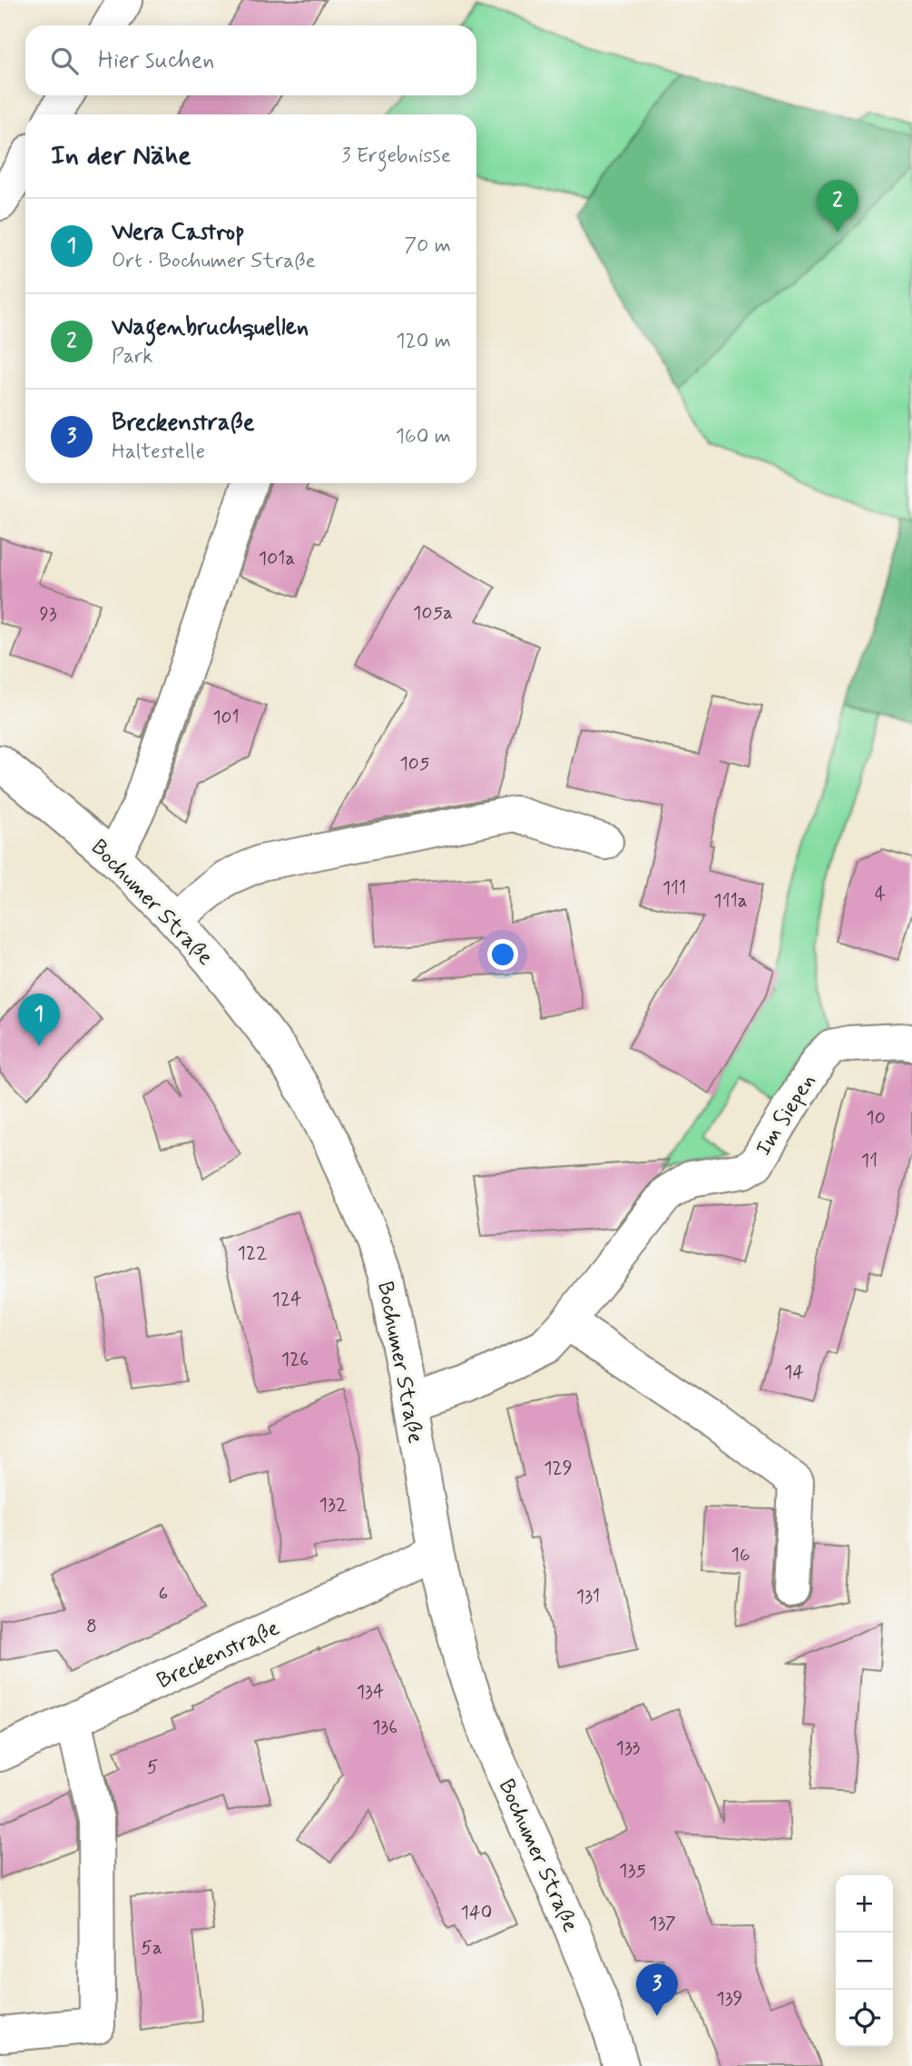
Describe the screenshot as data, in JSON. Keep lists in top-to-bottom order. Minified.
{"streets":{"street":["Bochumer Straße","Im Siepen","Breckenstraße"]},"crossings":[["Bochumer Straße","Im Siepen"],["Bochumer Straße","Breckenstraße"]],"house_numbers":["101a","105a","93","101","105","111","4","111a","10","11","122","124","126","14","129","132","16","6","131","8","134","136","133","5","135","140","137","5a","139"],"page":{"search":"Hier suchen","heading":["In der Nähe","3 Ergebnisse"],"pins":["2","1","3"],"list":[{"mark":"1","name":"Wera Castrop","note":"Ort · Bochumer Straße","value":"70 m"},{"mark":"2","name":"Wagenbruchquellen","note":"Park","value":"120 m"},{"mark":"3","name":"Breckenstraße","note":"Haltestelle","value":"160 m"}],"map_buttons":["+","−"]}}
